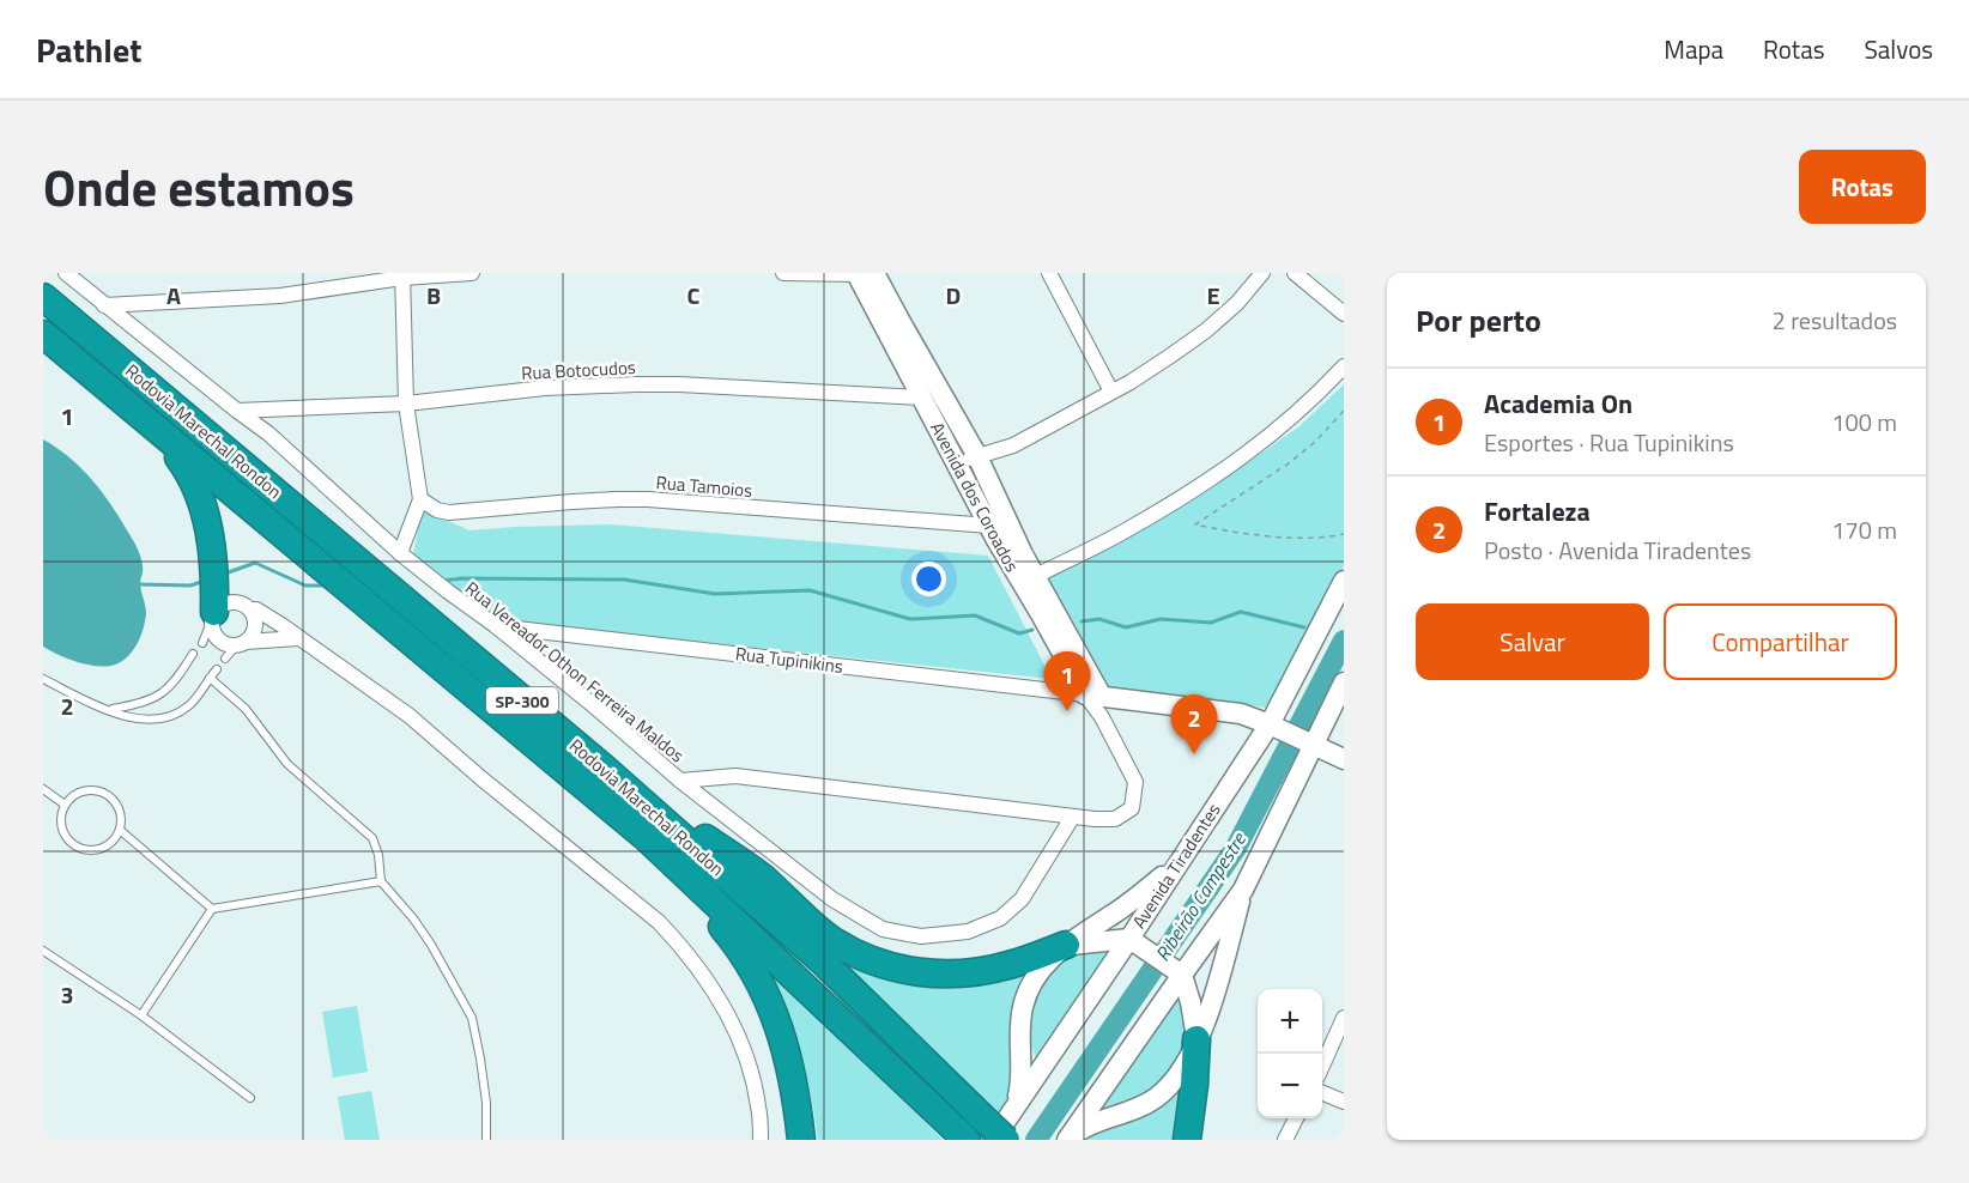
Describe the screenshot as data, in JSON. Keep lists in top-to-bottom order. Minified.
{"streets":{"highway":["Rodovia Marechal Rondon","SP-300"],"main road":["Avenida dos Coroados","Avenida Tiradentes"],"street":["Rua Botocudos","Rua Tamoios","Rua Tupinikins","Rua Vereador Othon Ferreira Maldos"]},"crossings":[["Rua Botocudos","Avenida dos Coroados"],["Rua Botocudos","Rua Vereador Othon Ferreira Maldos"],["Rodovia Marechal Rondon","Avenida Tiradentes"],["Rua Tamoios","Avenida dos Coroados"],["Avenida dos Coroados","Rua Tupinikins"],["Avenida dos Coroados","Rua Vereador Othon Ferreira Maldos"],["Rua Tupinikins","Rua Vereador Othon Ferreira Maldos"]],"water":["Ribeirão Campestre"],"page":{"header":"Pathlet","nav":["Mapa","Rotas","Salvos"],"title":"Onde estamos","buttons":["Rotas",["Salvar","Compartilhar"]],"heading":["Por perto","2 resultados"],"list":[{"mark":"1","name":"Academia On","note":"Esportes · Rua Tupinikins","value":"100 m"},{"mark":"2","name":"Fortaleza","note":"Posto · Avenida Tiradentes","value":"170 m"}],"pins":["1","2"],"map_buttons":["+","−"]},"grid":{"columns":["A","B","C","D","E"],"rows":["1","2","3"]}}
